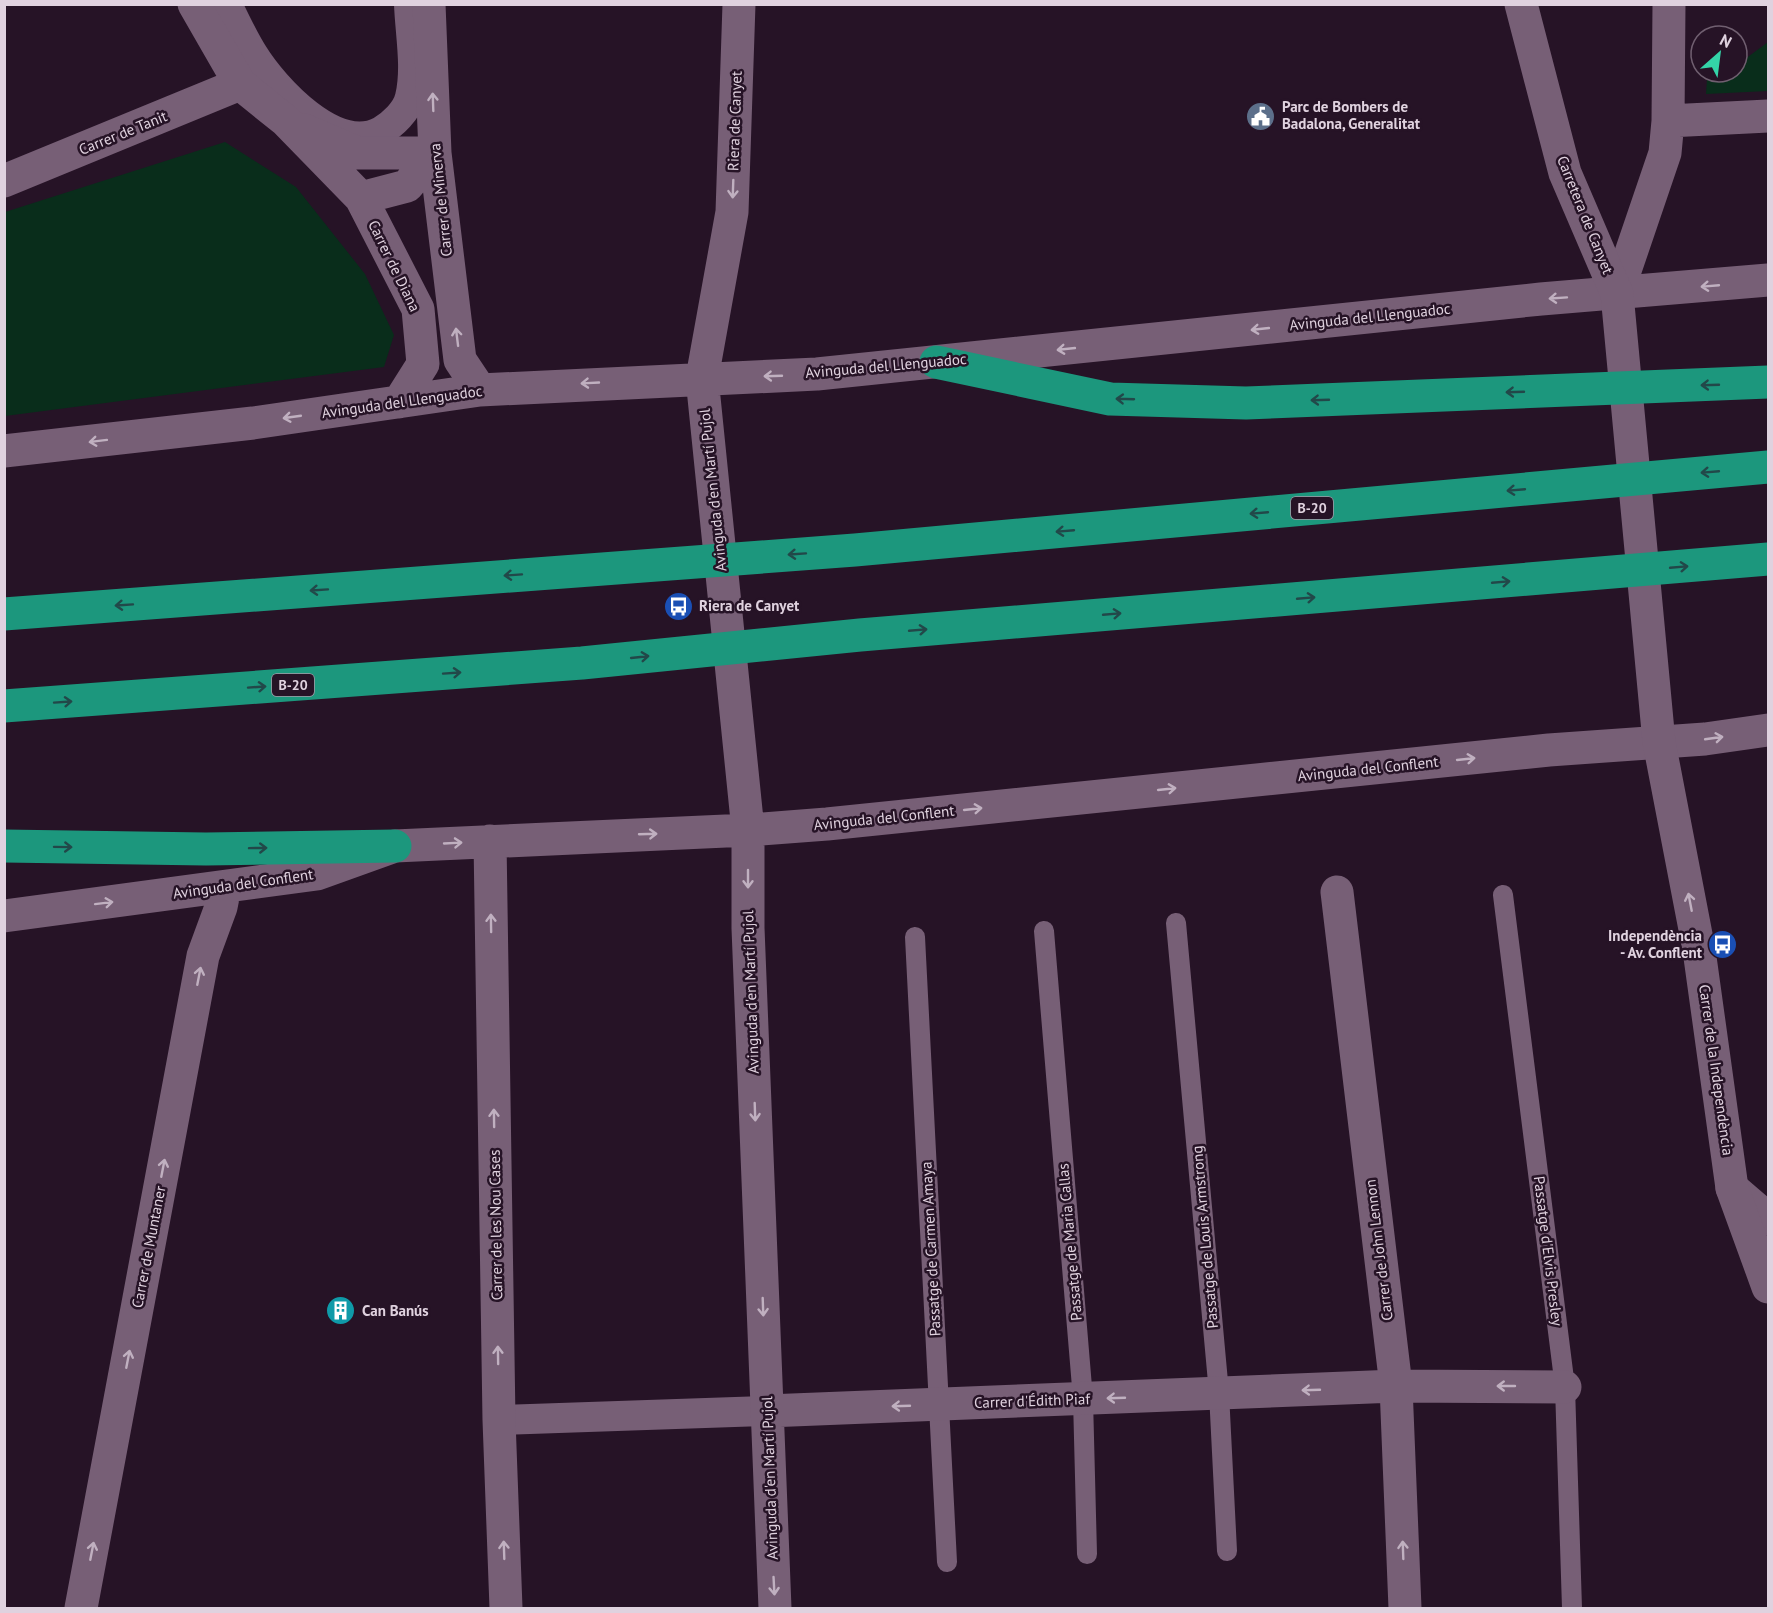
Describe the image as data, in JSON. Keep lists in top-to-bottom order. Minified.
{"streets":{"highway":["B-20"],"street":["Riera de Canyet","Carrer de Tanit","Carrer de Minerva","Carretera de Canyet","Carrer de Diana","Avinguda del Llenguadoc","Avinguda d'en Martí Pujol","Avinguda del Conflent","Carrer de la Independència","Carrer de les Nou Cases","Carrer de Muntaner","Carrer de John Lennon","Carrer d'Édith Piaf"],"lane":["Passatge de Louis Armstrong","Passatge de Maria Callas","Passatge de Carmen Amaya","Passatge d'Elvis Presley"]},"crossings":[["Riera de Canyet","Avinguda del Llenguadoc"],["Riera de Canyet","Avinguda d'en Martí Pujol"],["Carrer de Tanit","Carrer de Diana"],["Carrer de Minerva","Carrer de Diana"],["Carrer de Minerva","Avinguda del Llenguadoc"],["Carretera de Canyet","Avinguda del Llenguadoc"],["Carretera de Canyet","Carrer de la Independència"],["Carrer de Diana","Avinguda del Llenguadoc"],["Avinguda del Llenguadoc","Avinguda d'en Martí Pujol"],["Avinguda del Llenguadoc","Carrer de la Independència"],["Avinguda d'en Martí Pujol","Avinguda del Conflent"],["Avinguda d'en Martí Pujol","Carrer d'Édith Piaf"],["Avinguda del Conflent","Carrer de la Independència"],["Avinguda del Conflent","Carrer de les Nou Cases"],["Avinguda del Conflent","Carrer de Muntaner"],["Carrer de les Nou Cases","Carrer d'Édith Piaf"],["Passatge de Louis Armstrong","Carrer d'Édith Piaf"],["Passatge de Maria Callas","Carrer d'Édith Piaf"],["Passatge de Carmen Amaya","Carrer d'Édith Piaf"],["Carrer de John Lennon","Carrer d'Édith Piaf"],["Passatge d'Elvis Presley","Carrer d'Édith Piaf"]],"one_way":["Riera de Canyet","Carrer de Minerva","Avinguda del Llenguadoc","Avinguda d'en Martí Pujol","Avinguda del Conflent","Carrer de la Independència","Carrer de les Nou Cases","Carrer de Muntaner","Carrer d'Édith Piaf"],"places":{"public building":["Parc de Bombers de Badalona, Generalitat"],"bus stop":["Riera de Canyet","Independència - Av. Conflent"],"building":["Can Banús"]},"north":"top right"}
